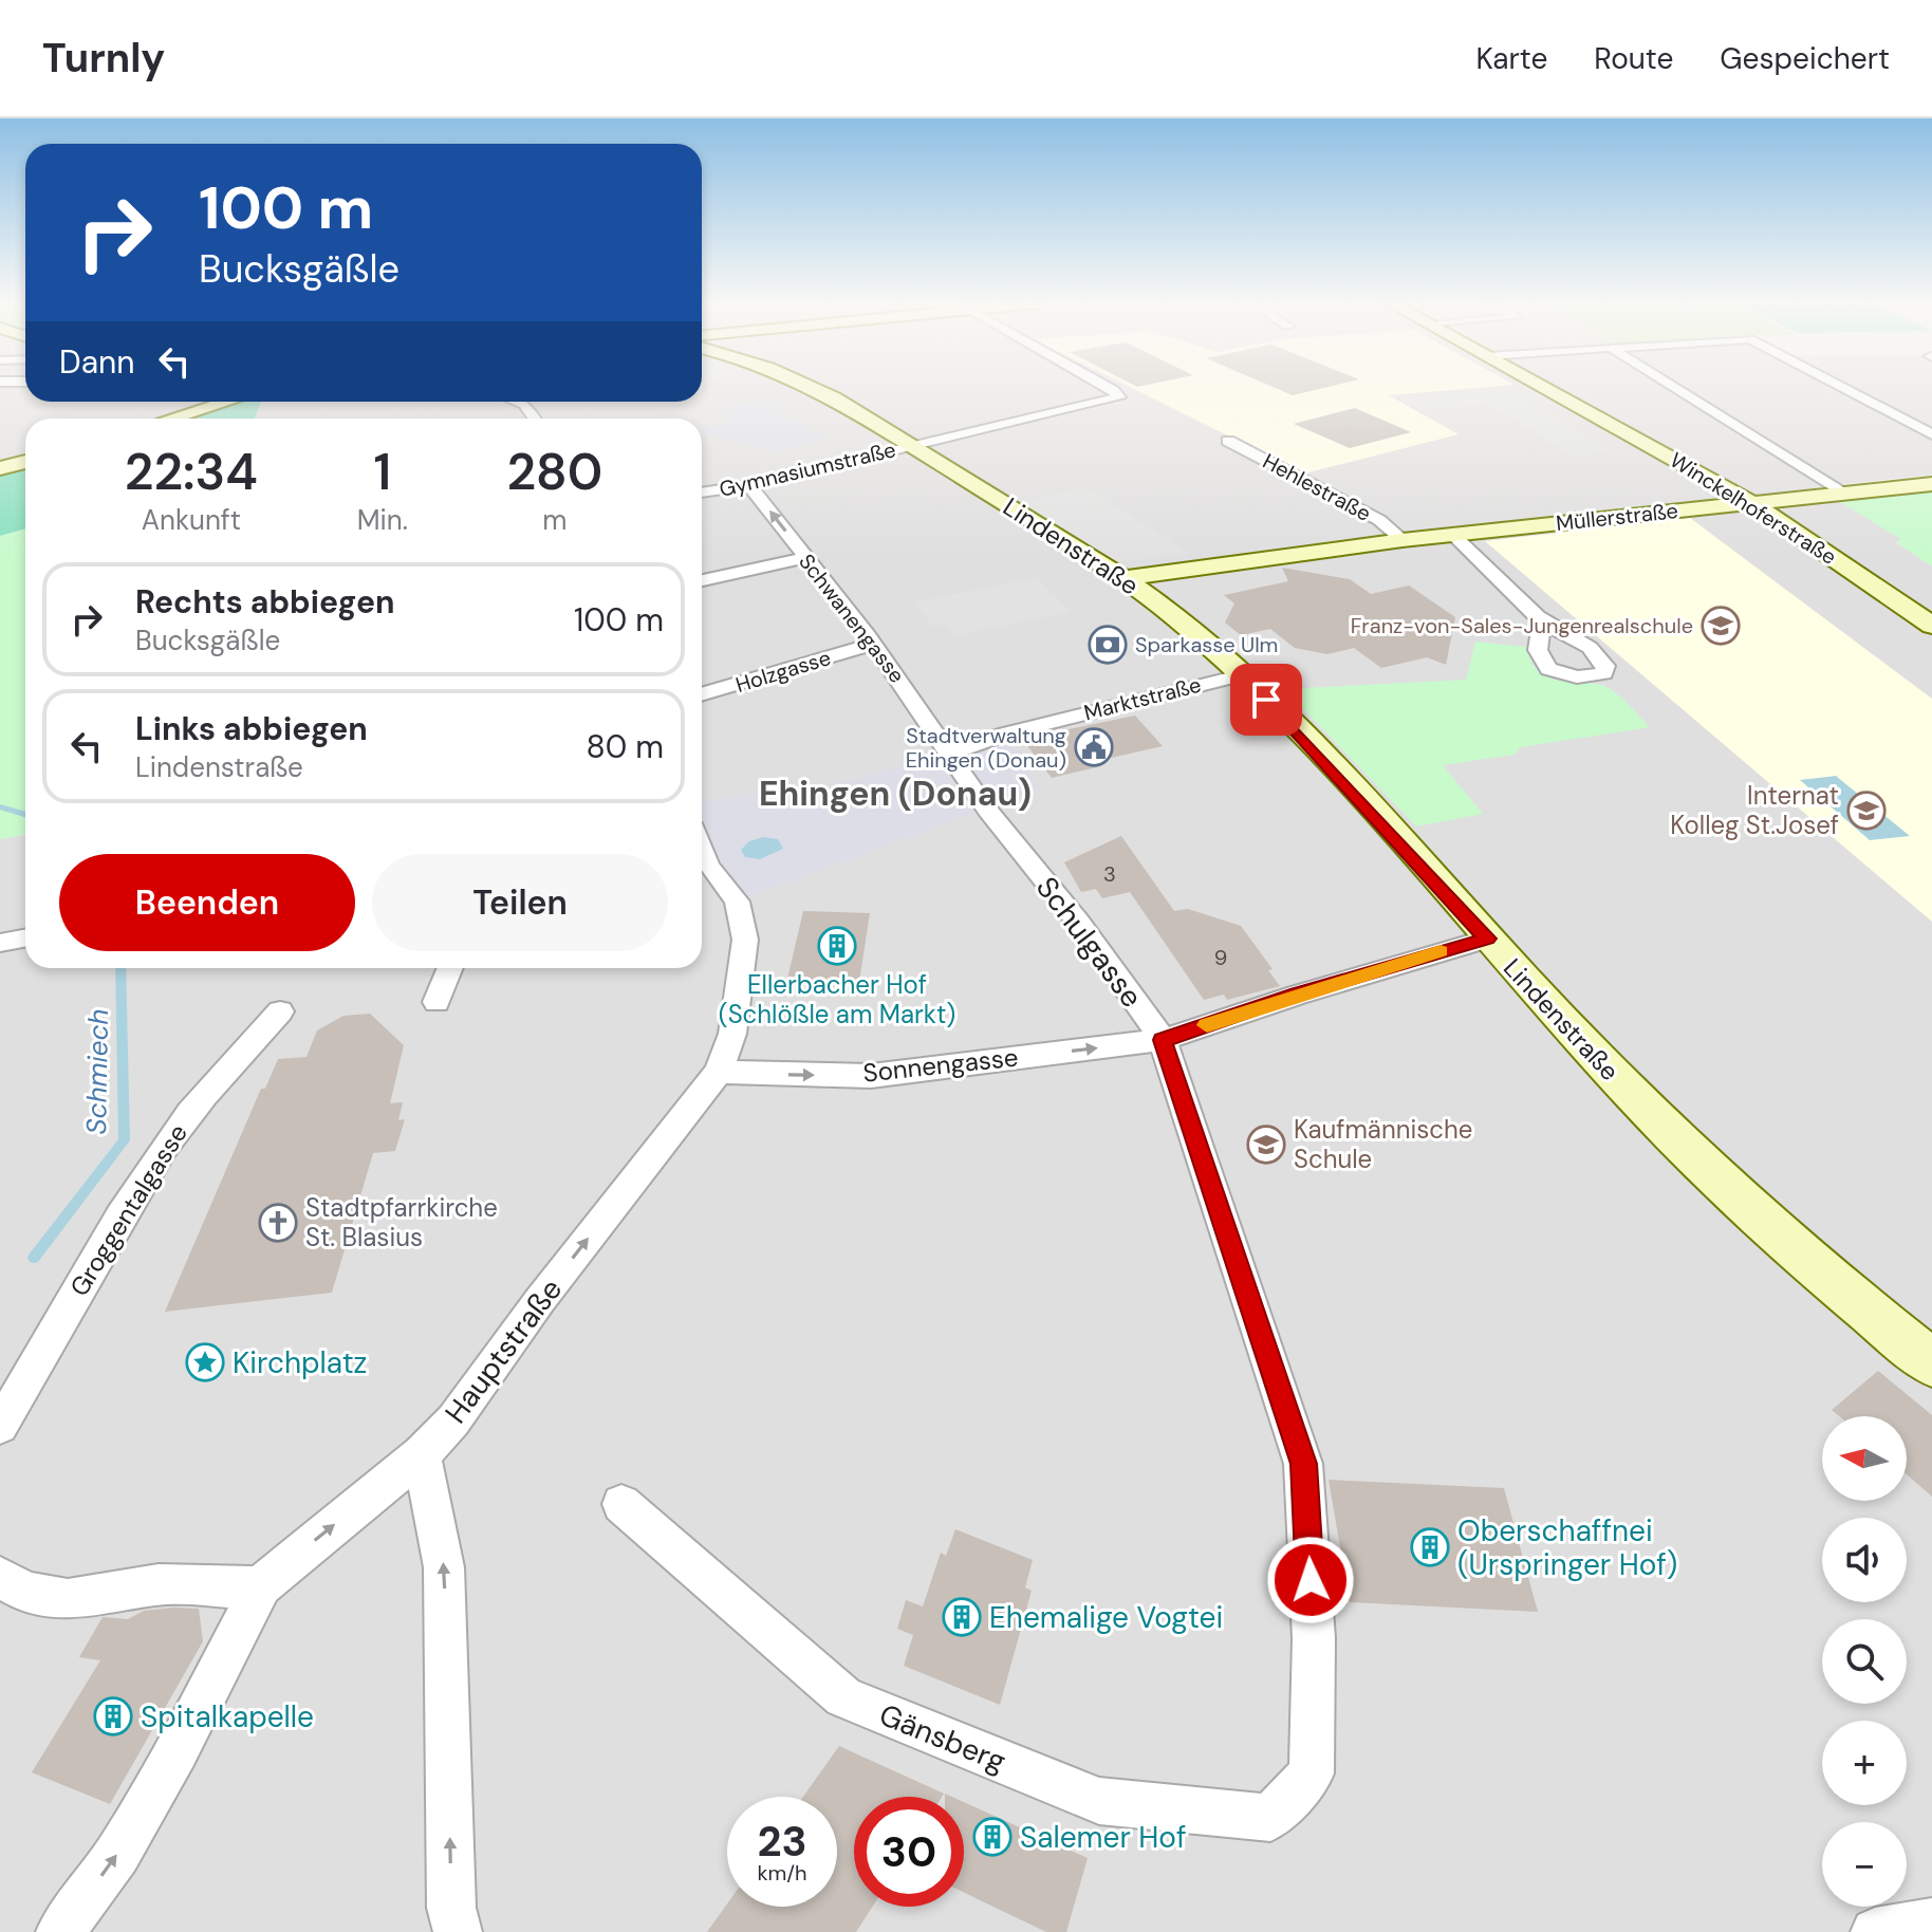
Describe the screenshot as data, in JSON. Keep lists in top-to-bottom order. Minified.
{"streets":{"street":["Gymnasiumstraße","Hehlestraße","Winckelhoferstraße","Müllerstraße","Lindenstraße","Schwanengasse","Holzgasse","Marktstraße","Schulgasse","Sonnengasse","Groggentalgasse","Hauptstraße","Gänsberg"]},"crossings":[["Gymnasiumstraße","Lindenstraße"],["Gymnasiumstraße","Schwanengasse"],["Hehlestraße","Müllerstraße"],["Winckelhoferstraße","Müllerstraße"],["Müllerstraße","Lindenstraße"],["Lindenstraße","Marktstraße"],["Lindenstraße","Sonnengasse"],["Schwanengasse","Holzgasse"],["Schwanengasse","Marktstraße"],["Schwanengasse","Schulgasse"],["Schulgasse","Sonnengasse"],["Schulgasse","Gänsberg"],["Sonnengasse","Hauptstraße"]],"one_way":["Sonnengasse","Hauptstraße"],"districts":["Ehingen (Donau)"],"water":["Schmiech"],"places":{"school or university":["Franz-von-Sales-Jungenrealschule","Internat Kolleg St.Josef","Kaufmännische Schule"],"bank":["Sparkasse Ulm"],"public building":["Stadtverwaltung Ehingen (Donau)"],"building":["Ellerbacher Hof (Schlößle am Markt)","Oberschaffnei (Urspringer Hof)","Ehemalige Vogtei","Spitalkapelle","Salemer Hof"],"church":["Stadtpfarrkirche St. Blasius"],"place":["Kirchplatz"]},"house_numbers":["3","9"],"north":"left","page":{"header":"Turnly","nav":["Karte","Route","Gespeichert"],"turn":["100 m","Bucksgäßle"],"then":"Dann","eta":["22:34","Ankunft","1","Min.","280","m"],"list":[{"name":"Rechts abbiegen","note":"Bucksgäßle","value":"100 m"},{"name":"Links abbiegen","note":"Lindenstraße","value":"80 m"}],"buttons":["Beenden","Teilen"],"map_buttons":["+","−"],"speed":"23 km/h","limit":"30"}}
